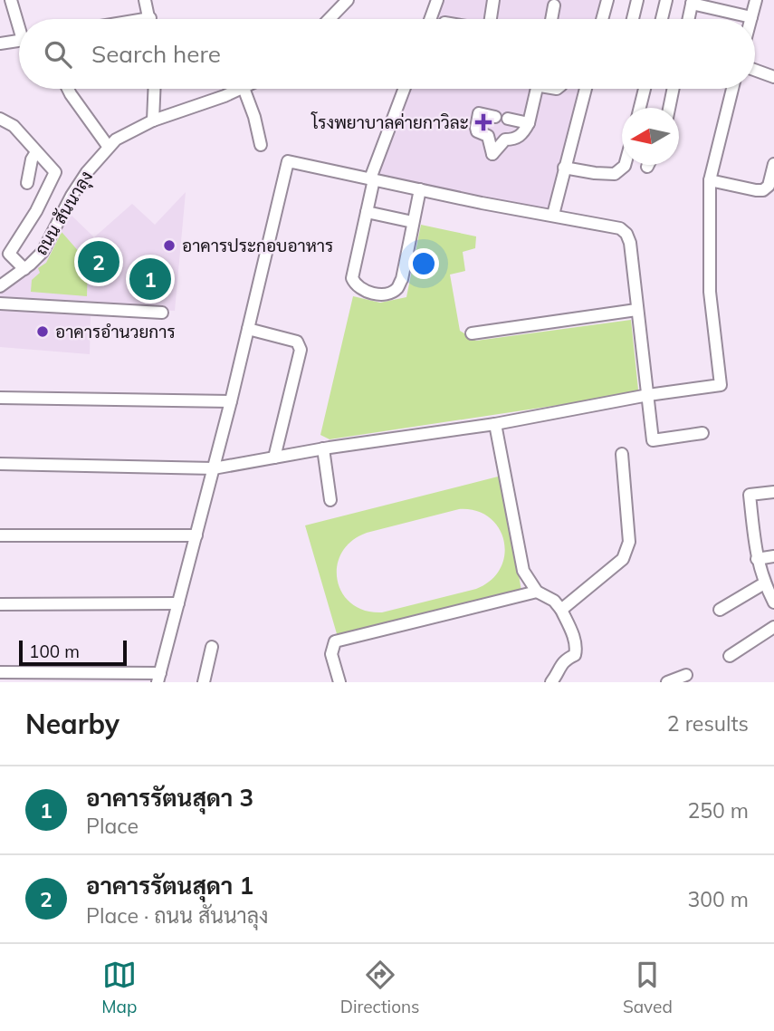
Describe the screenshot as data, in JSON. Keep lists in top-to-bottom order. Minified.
{"streets":{"street":["ถนน สันนาลุง"]},"places":{"health":["โรงพยาบาลค่ายกาวิละ"],"other":["อาคารประกอบอาหาร","อาคารอำนวยการ"]},"scale_bar":"100 m","north":"left","page":{"search":"Search here","pins":["2","1"],"scale":"100 m","heading":["Nearby","2 results"],"list":[{"mark":"1","name":"อาคารรัตนสุดา 3","note":"Place","value":"250 m"},{"mark":"2","name":"อาคารรัตนสุดา 1","note":"Place · ถนน สันนาลุง","value":"300 m"}],"nav":["Map","Directions","Saved"]}}
